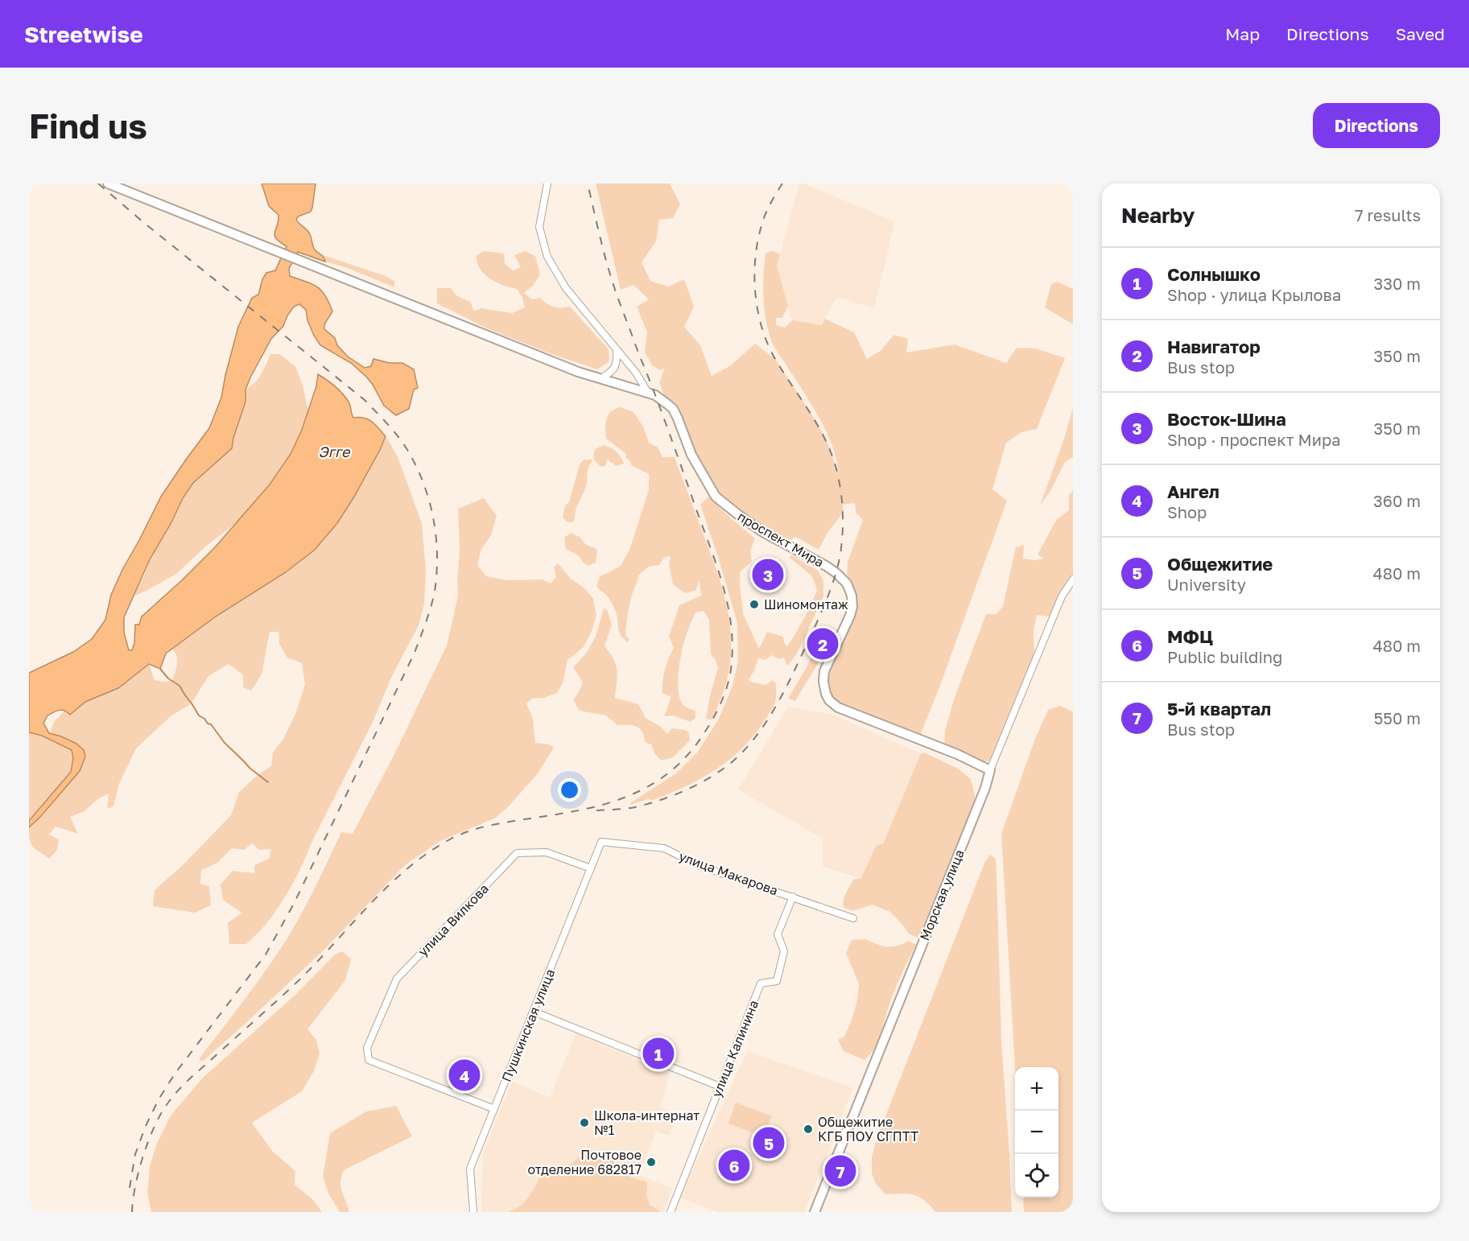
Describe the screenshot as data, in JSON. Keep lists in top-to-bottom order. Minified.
{"streets":{"main road":["проспект Мира","Морская улица"],"street":["улица Макарова","улица Вилкова","Пушкинская улица","улица Калинина"]},"crossings":[["проспект Мира","Морская улица"],["улица Макарова","Пушкинская улица"],["улица Макарова","улица Калинина"],["улица Вилкова","Пушкинская улица"]],"water":["Эгге"],"places":["Шиномонтаж","Школа-интернат №1","Общежитие КГБ ПОУ СГПТТ","Почтовое отделение 682817"],"page":{"header":"Streetwise","nav":["Map","Directions","Saved"],"buttons":"Directions","title":"Find us","heading":["Nearby","7 results"],"list":[{"mark":"1","name":"Солнышко","note":"Shop · улица Крылова","value":"330 m"},{"mark":"2","name":"Навигатор","note":"Bus stop","value":"350 m"},{"mark":"3","name":"Восток-Шина","note":"Shop · проспект Мира","value":"350 m"},{"mark":"4","name":"Ангел","note":"Shop","value":"360 m"},{"mark":"5","name":"Общежитие","note":"University","value":"480 m"},{"mark":"6","name":"МФЦ","note":"Public building","value":"480 m"},{"mark":"7","name":"5-й квартал","note":"Bus stop","value":"550 m"}],"pins":["3","2","1","4","5","6","7"],"map_buttons":["+","−"]}}
